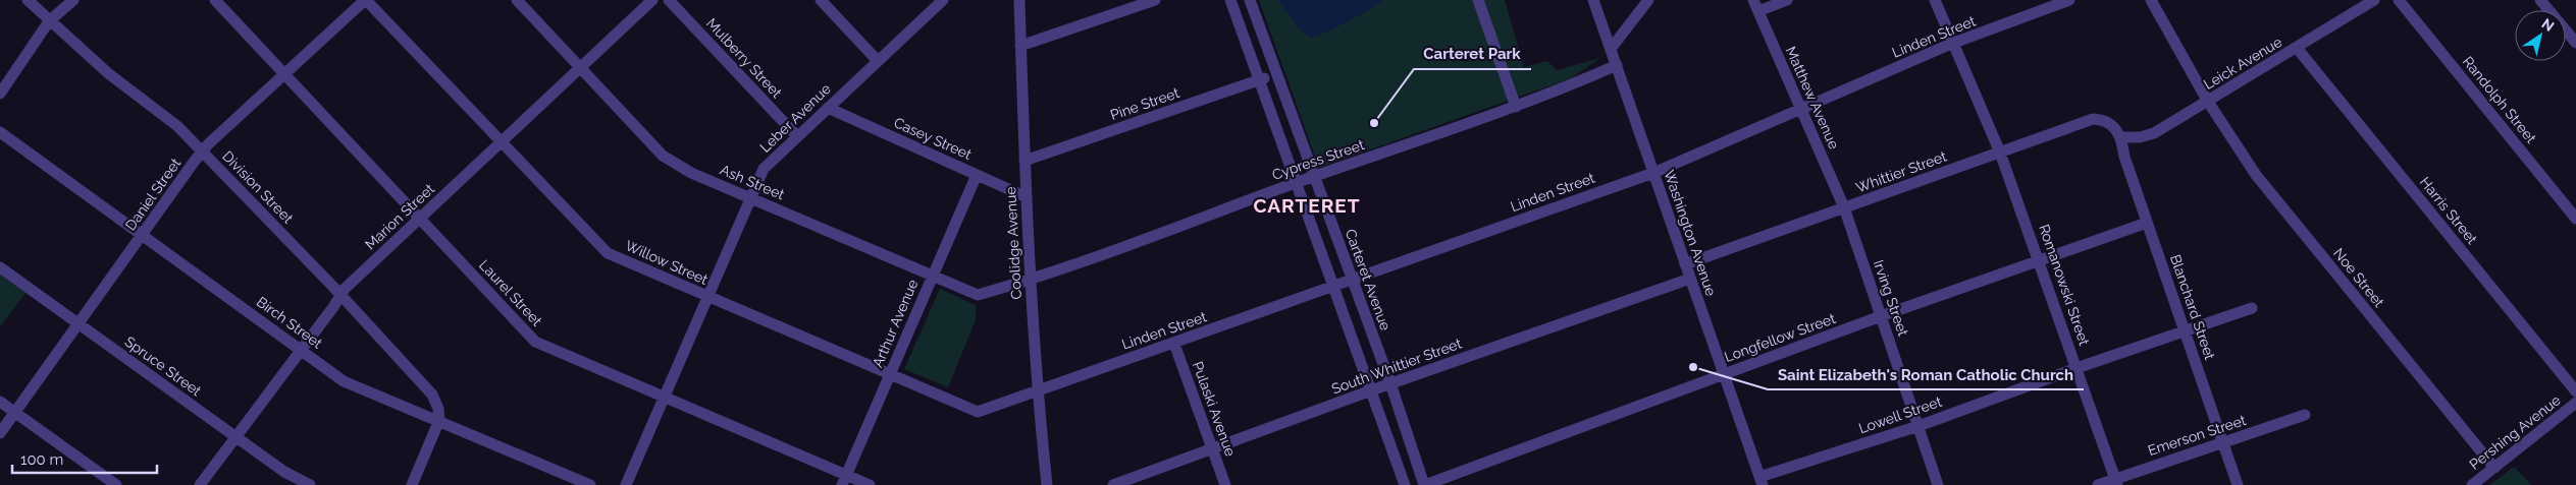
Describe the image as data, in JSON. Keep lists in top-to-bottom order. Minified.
{"streets":{"street":["Linden Street","Mulberry Street","Leick Avenue","Matthew Avenue","Randolph Street","Pine Street","Leber Avenue","Casey Street","Cypress Street","Whittier Street","Ash Street","Division Street","Daniel Street","Harris Street","Marion Street","Washington Avenue","Coolidge Avenue","Willow Street","Noe Street","Carteret Avenue","Romanowski Street","Laurel Street","Irving Street","Blanchard Street","Birch Street","Arthur Avenue","Longfellow Street","Spruce Street","South Whittier Street","Pulaski Avenue","Lowell Street","Pershing Avenue","Emerson Street"]},"crossings":[["Linden Street","Matthew Avenue"],["Linden Street","Washington Avenue"],["Linden Street","Coolidge Avenue"],["Linden Street","Willow Street"],["Linden Street","Carteret Avenue"],["Linden Street","Romanowski Street"],["Linden Street","Pulaski Avenue"],["Mulberry Street","Leber Avenue"],["Leick Avenue","Whittier Street"],["Leick Avenue","Harris Street"],["Leick Avenue","Noe Street"],["Leick Avenue","Blanchard Street"],["Matthew Avenue","Whittier Street"],["Matthew Avenue","Irving Street"],["Pine Street","Coolidge Avenue"],["Pine Street","Carteret Avenue"],["Leber Avenue","Casey Street"],["Leber Avenue","Ash Street"],["Leber Avenue","Willow Street"],["Leber Avenue","Laurel Street"],["Casey Street","Coolidge Avenue"],["Casey Street","Arthur Avenue"],["Cypress Street","Ash Street"],["Cypress Street","Washington Avenue"],["Cypress Street","Coolidge Avenue"],["Cypress Street","Carteret Avenue"],["Whittier Street","Washington Avenue"],["Whittier Street","Romanowski Street"],["Whittier Street","Irving Street"],["Whittier Street","Blanchard Street"],["Ash Street","Marion Street"],["Ash Street","Coolidge Avenue"],["Ash Street","Arthur Avenue"],["Division Street","Daniel Street"],["Division Street","Marion Street"],["Division Street","Birch Street"],["Daniel Street","Willow Street"],["Daniel Street","Laurel Street"],["Daniel Street","Birch Street"],["Daniel Street","Spruce Street"],["Marion Street","Willow Street"],["Marion Street","Laurel Street"],["Marion Street","Birch Street"],["Marion Street","Spruce Street"],["Washington Avenue","Longfellow Street"],["Washington Avenue","South Whittier Street"],["Washington Avenue","Lowell Street"],["Coolidge Avenue","Willow Street"],["Willow Street","Arthur Avenue"],["Noe Street","Pershing Avenue"],["Carteret Avenue","Longfellow Street"],["Carteret Avenue","South Whittier Street"],["Romanowski Street","Longfellow Street"],["Romanowski Street","Lowell Street"],["Romanowski Street","Emerson Street"],["Laurel Street","Arthur Avenue"],["Irving Street","Longfellow Street"],["Irving Street","Lowell Street"],["Blanchard Street","Longfellow Street"],["Blanchard Street","Lowell Street"],["Blanchard Street","Emerson Street"],["South Whittier Street","Pulaski Avenue"]],"districts":["CARTERET"],"places":["Carteret Park","Saint Elizabeth's Roman Catholic Church"],"scale_bar":"100 m","north":"top right"}
